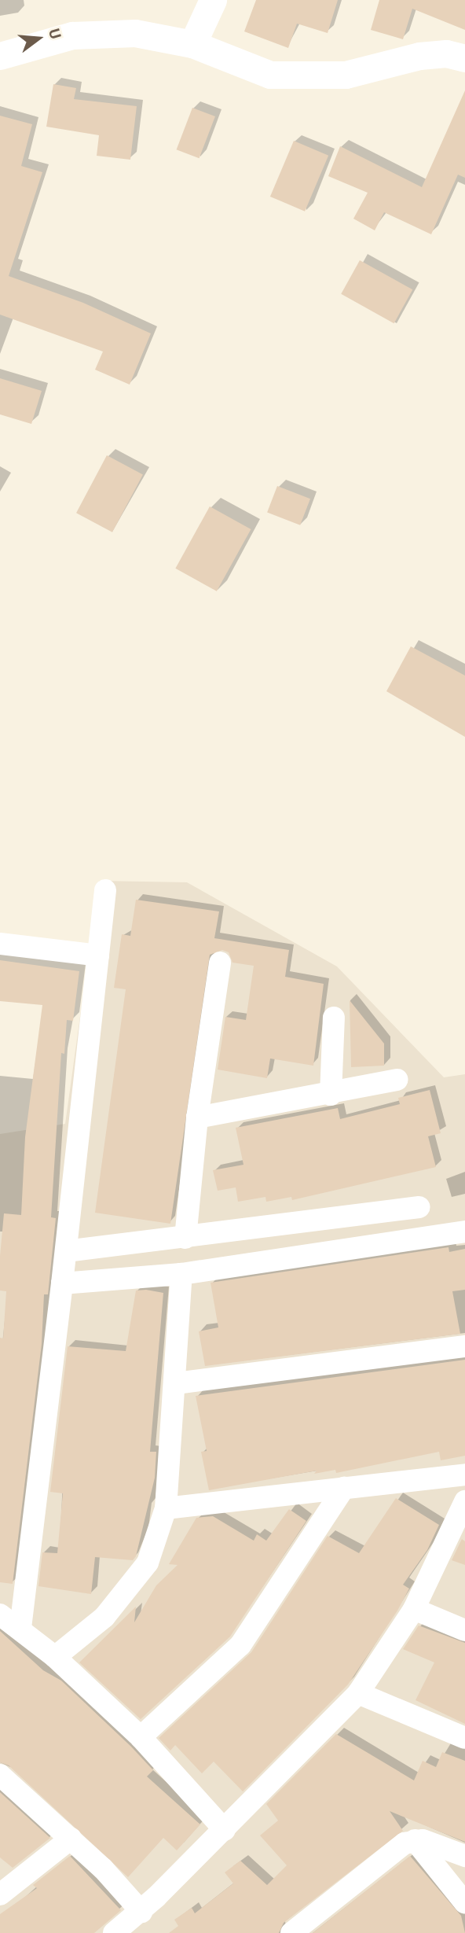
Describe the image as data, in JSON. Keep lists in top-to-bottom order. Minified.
{"north":"right"}
